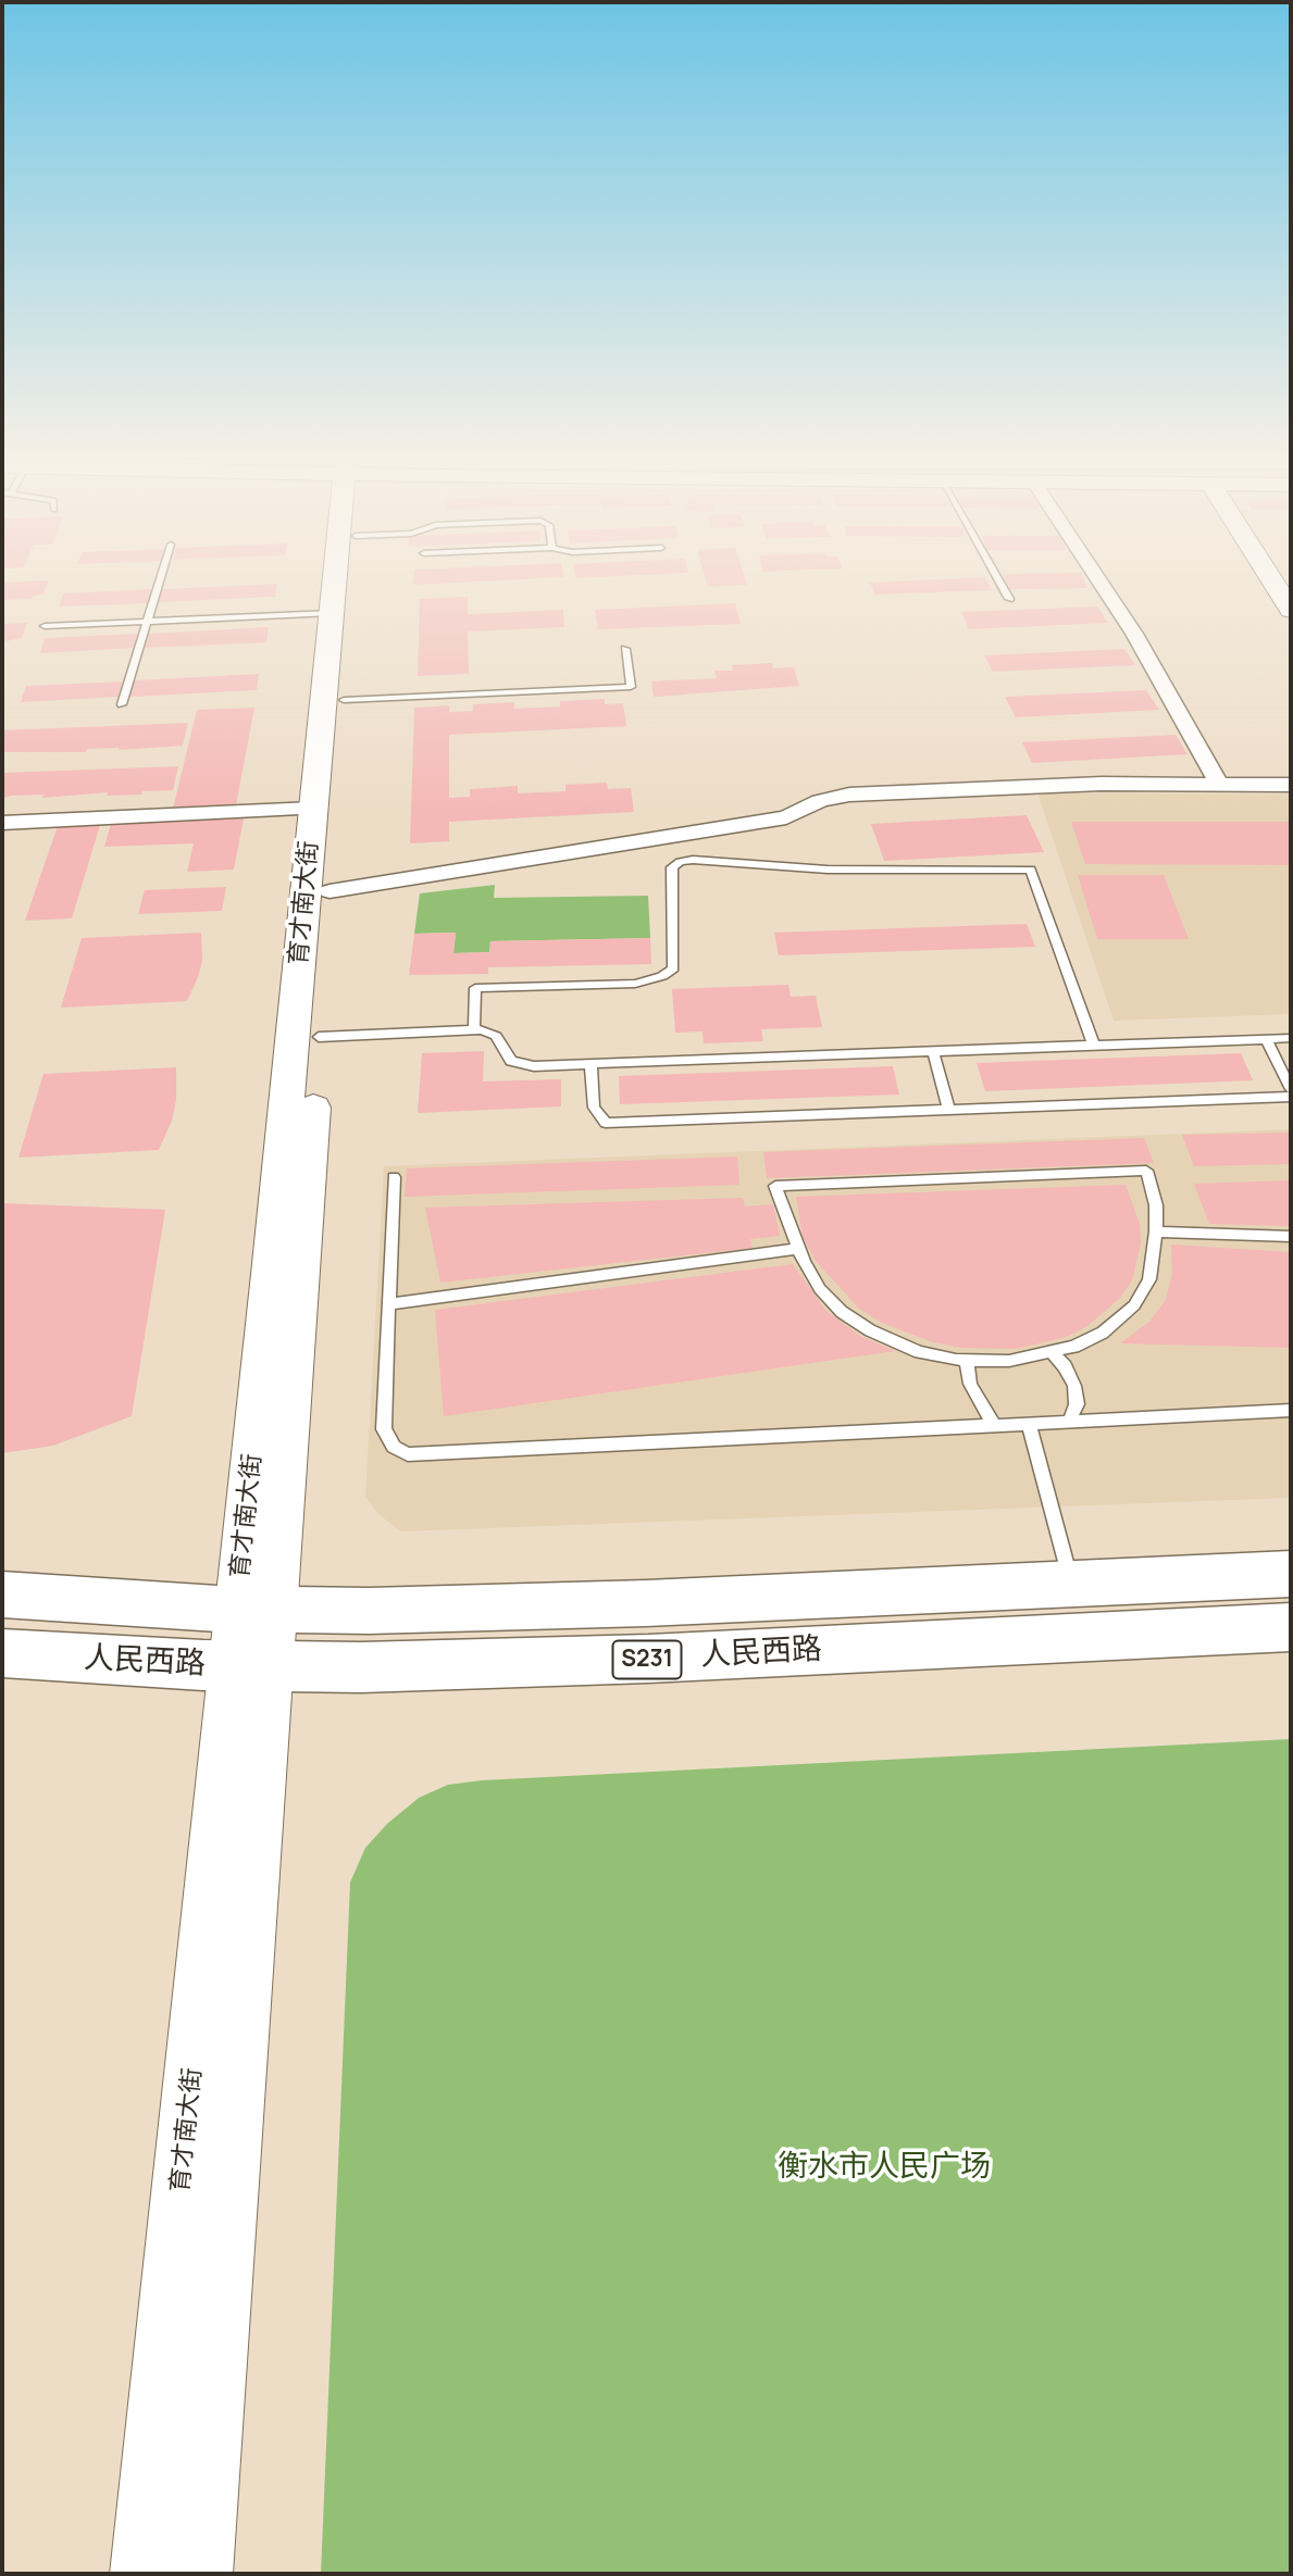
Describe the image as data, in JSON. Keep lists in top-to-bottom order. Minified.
{"streets":{"main road":["育才南大街","人民西路","S231"]},"crossings":[["育才南大街","人民西路"]],"parks":["衡水市人民广场"]}
